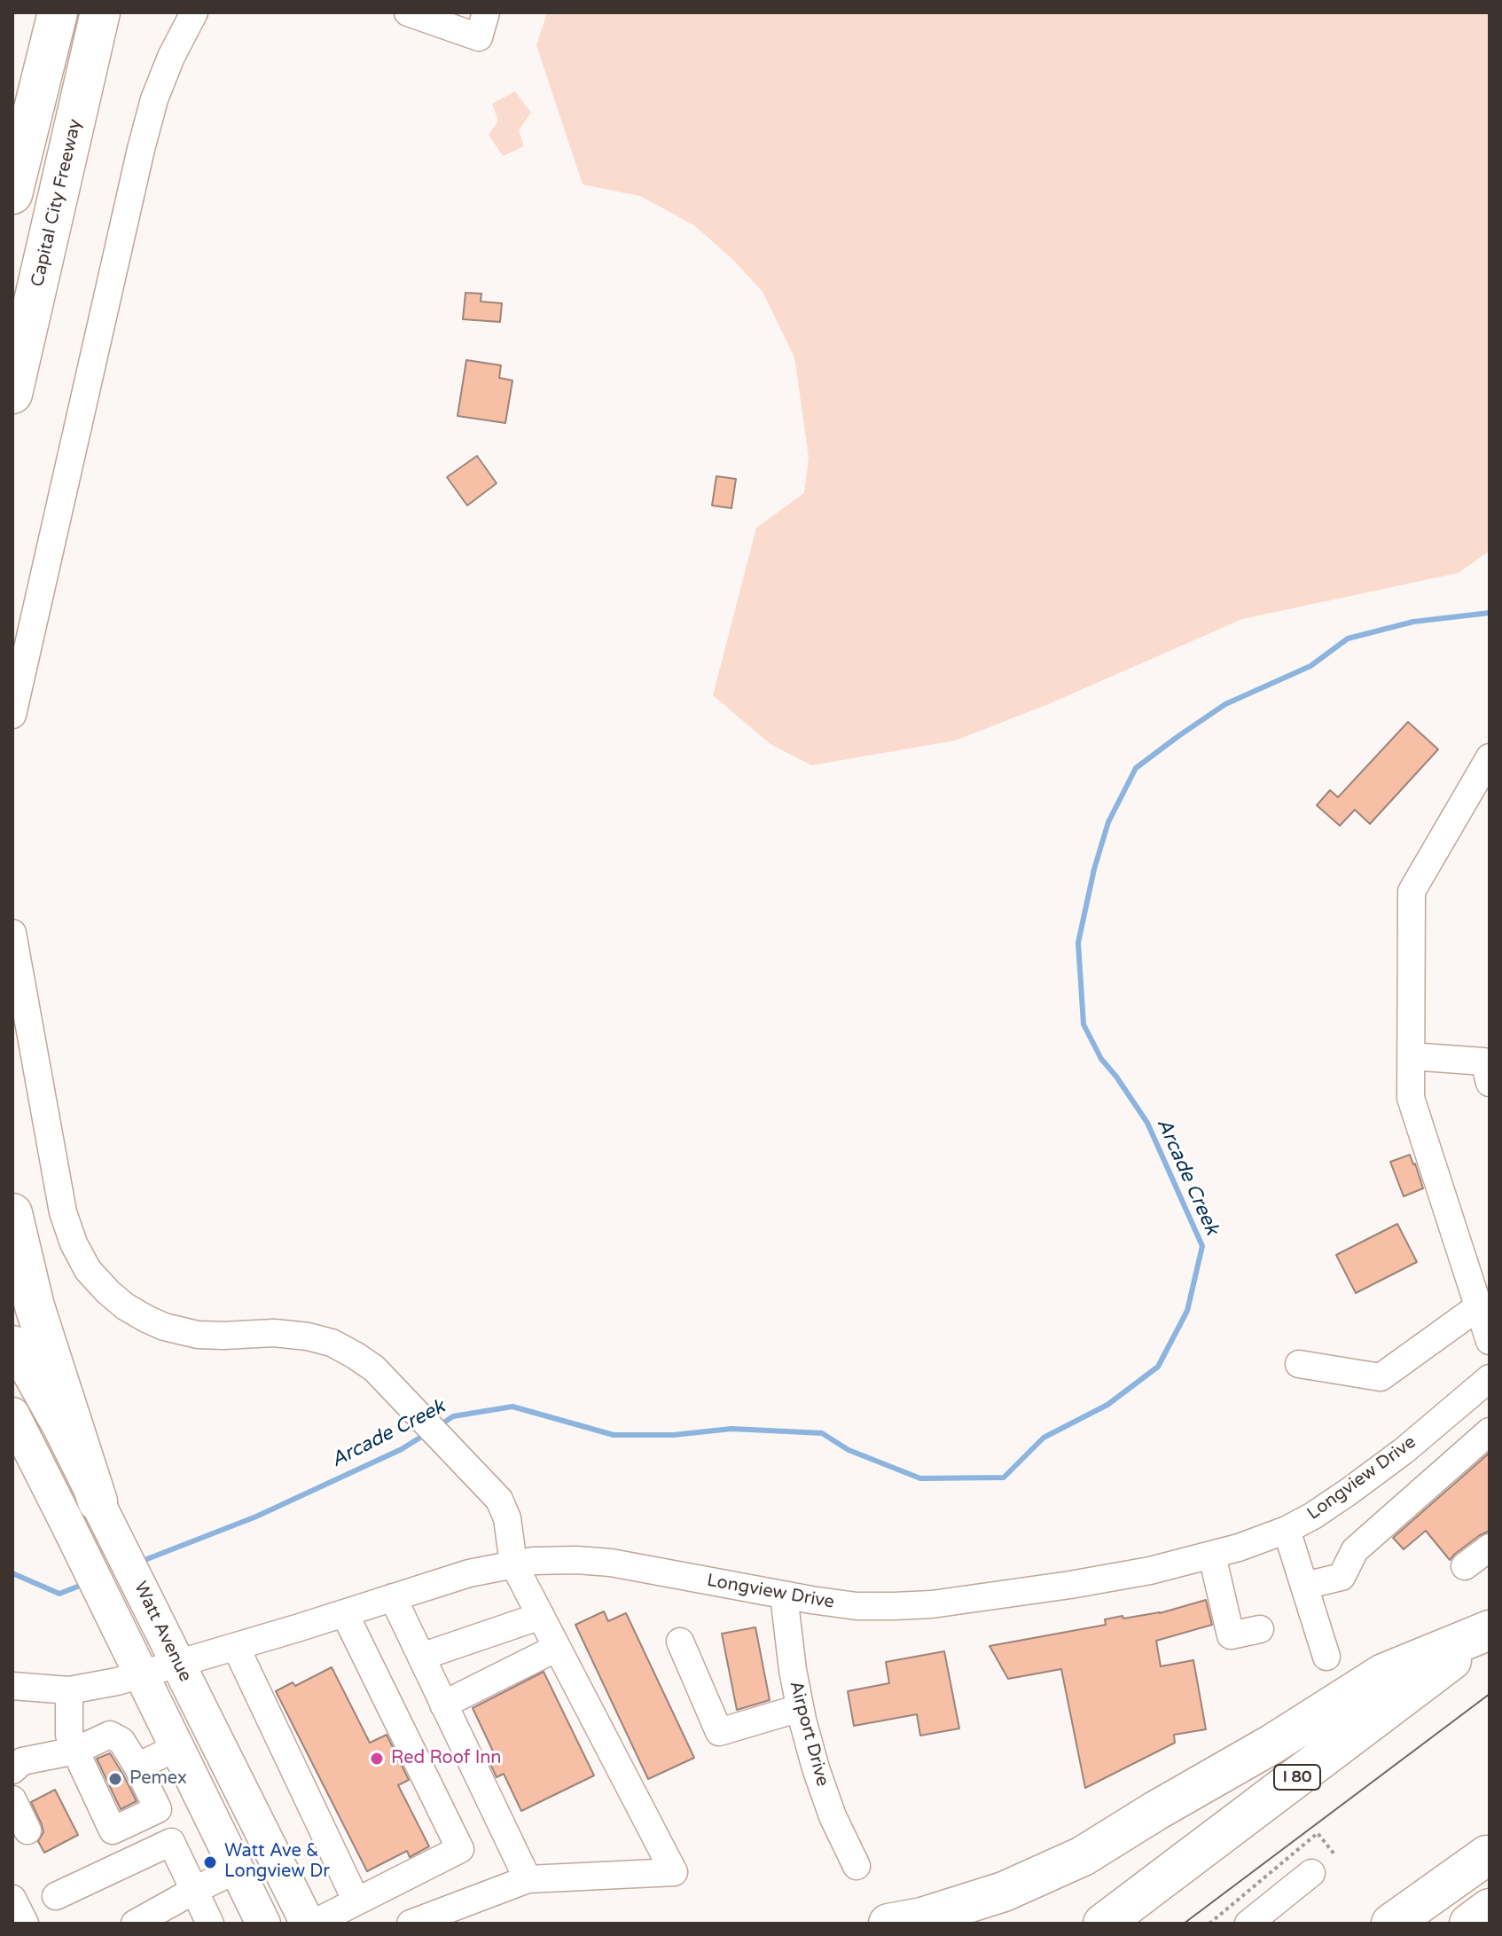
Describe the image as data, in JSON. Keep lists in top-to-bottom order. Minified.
{"streets":{"highway":["Capital City Freeway","I 80"],"main road":["Watt Avenue"],"street":["Longview Drive","Airport Drive"]},"crossings":[["Longview Drive","Watt Avenue"],["Longview Drive","Airport Drive"]],"water":["Arcade Creek"],"places":["Red Roof Inn","Pemex","Watt Ave & Longview Dr"]}
